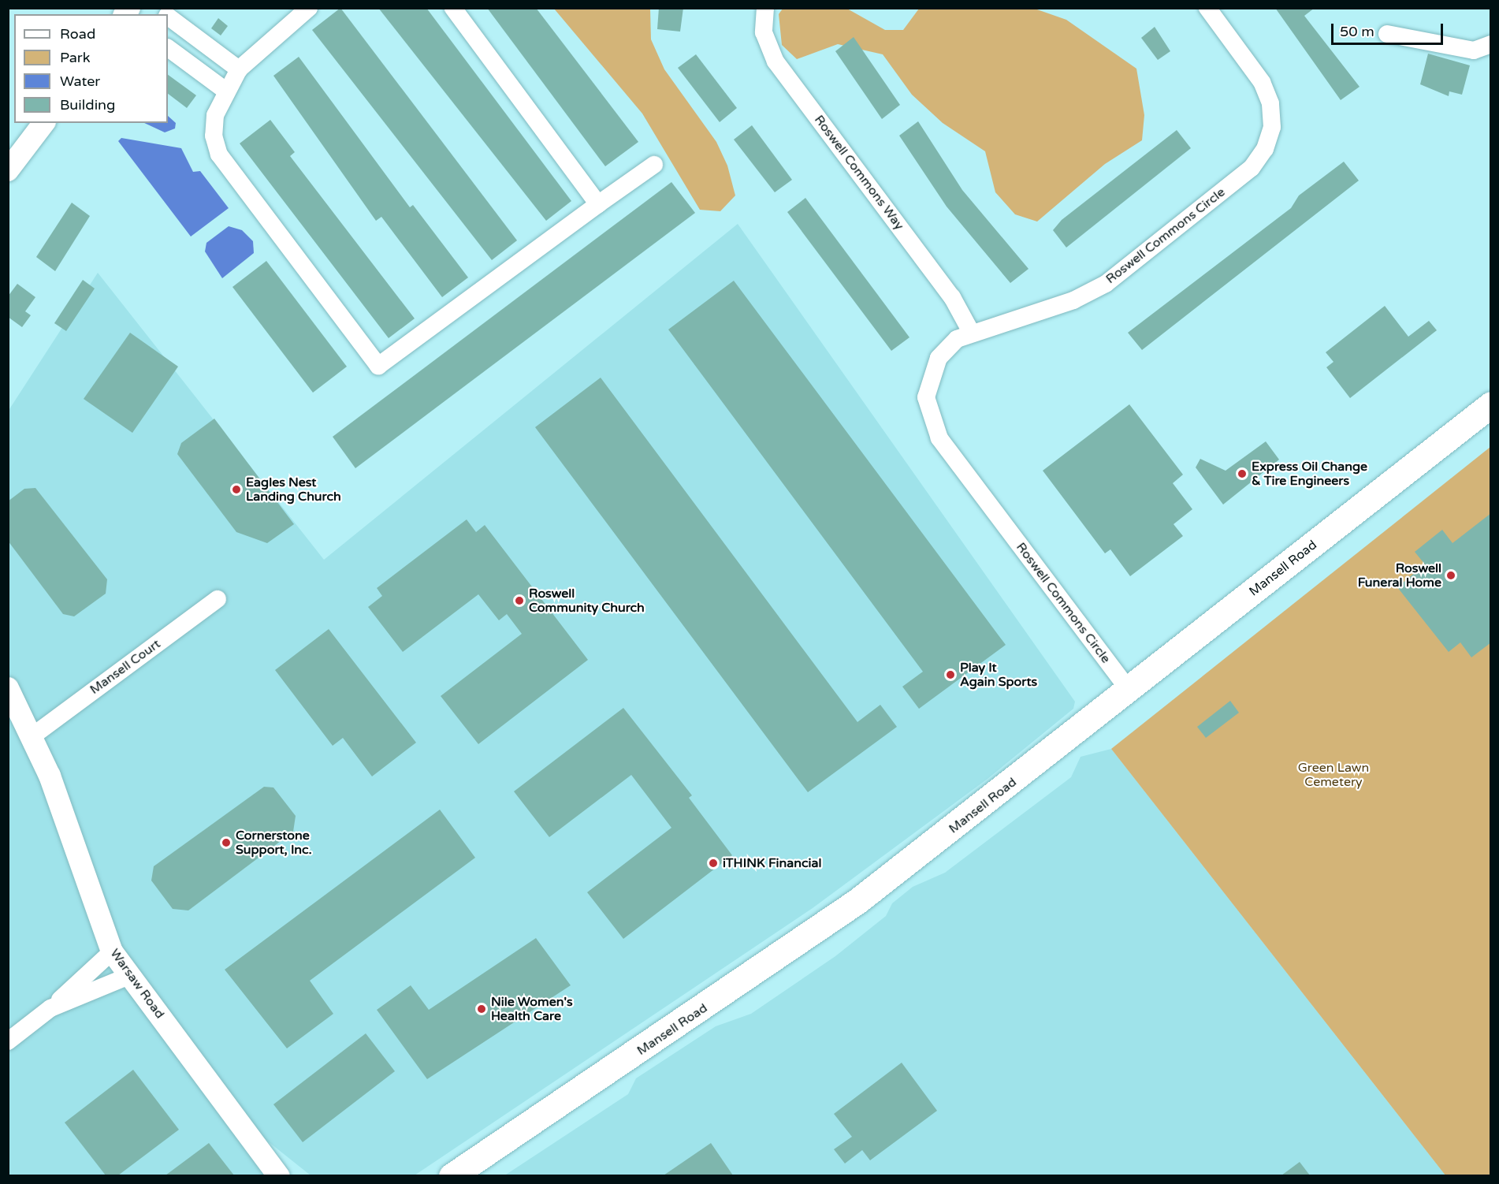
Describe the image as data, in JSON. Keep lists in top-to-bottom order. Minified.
{"streets":{"main road":["Mansell Road"],"street":["Roswell Commons Way","Roswell Commons Circle","Mansell Court","Warsaw Road"]},"crossings":[["Roswell Commons Way","Roswell Commons Circle"],["Roswell Commons Circle","Mansell Road"],["Mansell Court","Warsaw Road"]],"parks":["Green Lawn Cemetery"],"places":["Express Oil Change & Tire Engineers","Eagles Nest Landing Church","Roswell Funeral Home","Roswell Community Church","Play It Again Sports","Cornerstone Support, Inc.","iTHINK Financial","Nile Women's Health Care"],"legend":["Road","Park","Water","Building"],"scale_bar":"50 m"}
